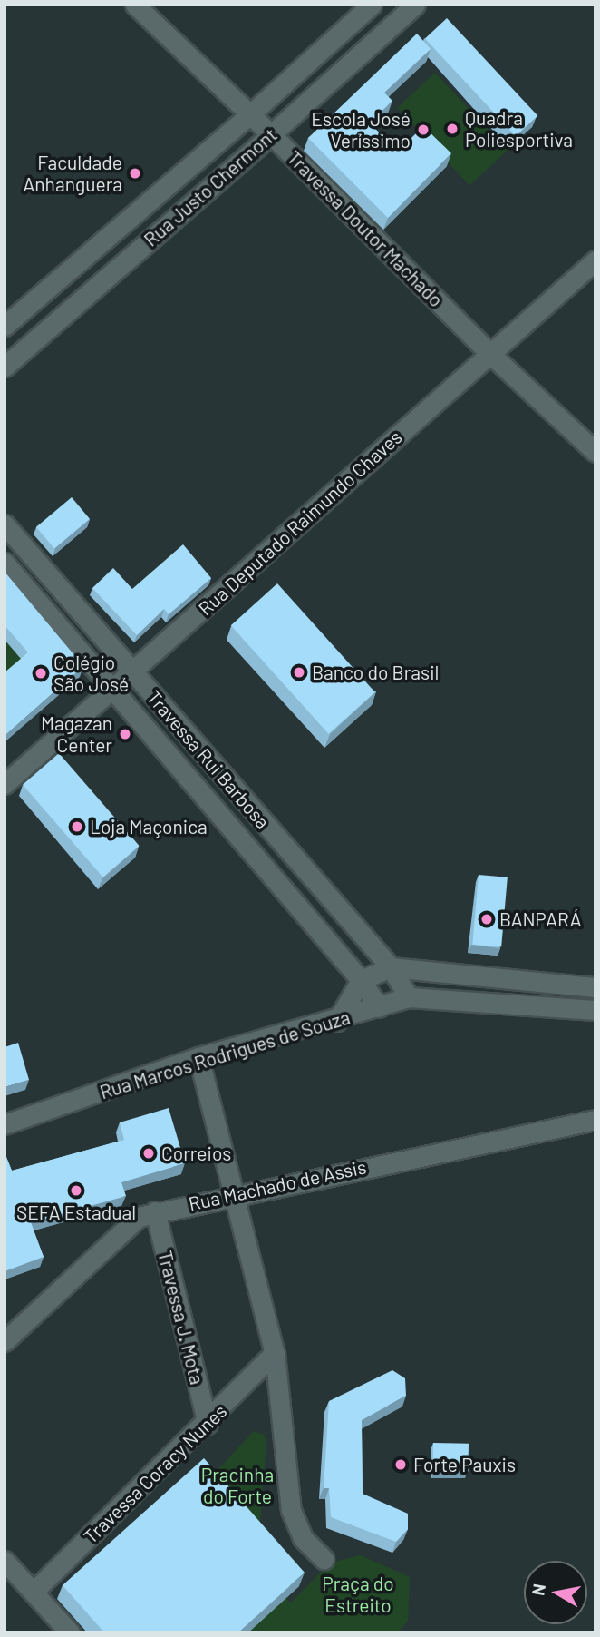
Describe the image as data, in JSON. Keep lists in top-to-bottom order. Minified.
{"streets":{"street":["Rua Justo Chermont","Travessa Doutor Machado","Rua Deputado Raimundo Chaves","Travessa Rui Barbosa","Rua Marcos Rodrigues de Souza","Rua Machado de Assis","Travessa J. Mota","Travessa Coracy Nunes"]},"crossings":[["Rua Justo Chermont","Travessa Doutor Machado"],["Travessa Doutor Machado","Rua Deputado Raimundo Chaves"],["Rua Deputado Raimundo Chaves","Travessa Rui Barbosa"],["Travessa Rui Barbosa","Rua Marcos Rodrigues de Souza"],["Rua Machado de Assis","Travessa J. Mota"],["Travessa J. Mota","Travessa Coracy Nunes"]],"parks":["Pracinha do Forte","Praça do Estreito"],"places":["Quadra Poliesportiva","Escola José Veríssimo","Faculdade Anhanguera","Banco do Brasil","Colégio São José","Magazan Center","Loja Maçonica","BANPARÁ","Correios","SEFA Estadual","Forte Pauxis"],"north":"left"}
